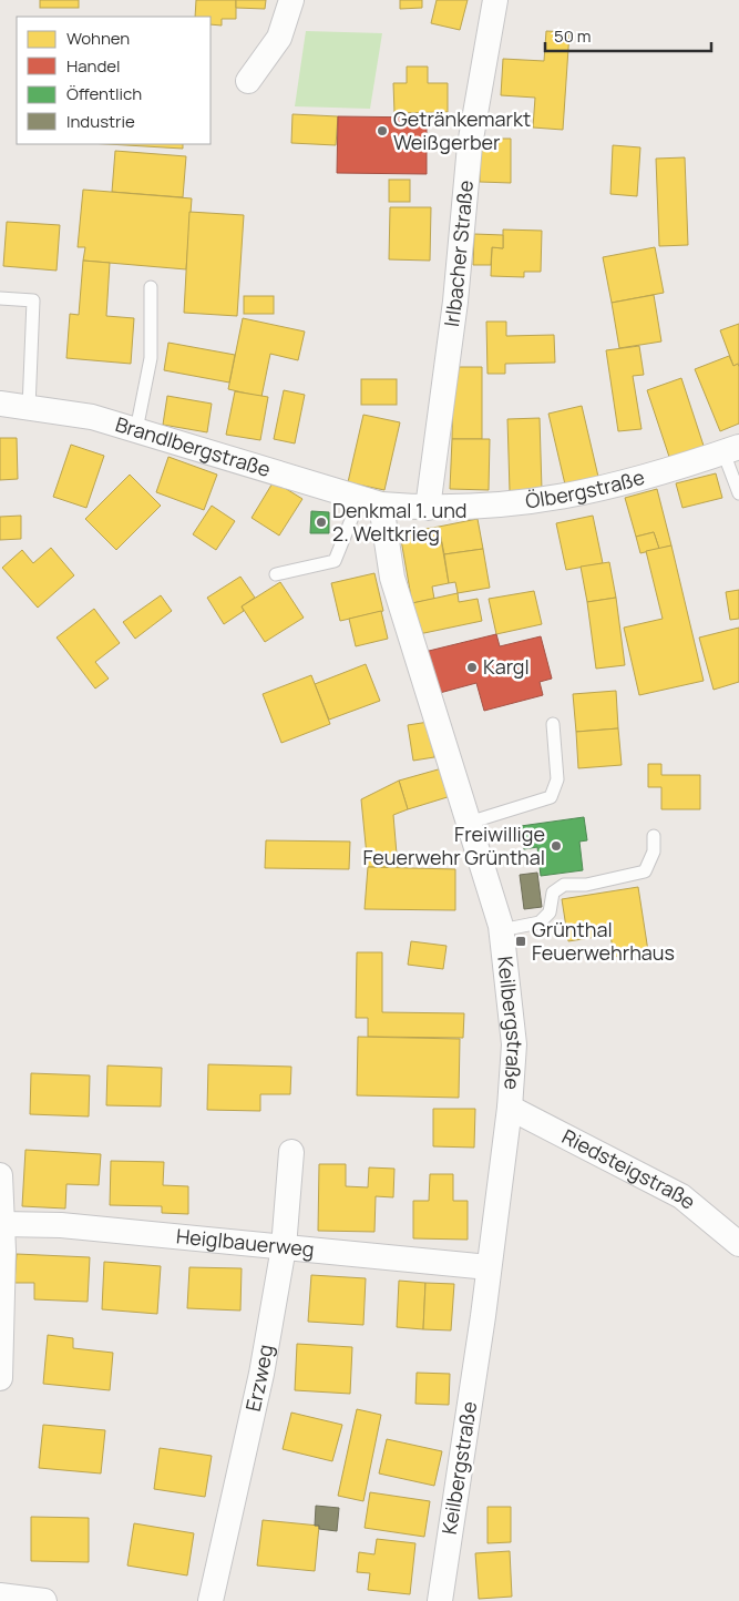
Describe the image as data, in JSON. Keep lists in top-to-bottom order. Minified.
{"streets":{"street":["Irlbacher Straße","Brandlbergstraße","Ölbergstraße","Keilbergstraße","Riedsteigstraße","Heiglbauerweg","Erzweg"]},"crossings":[["Irlbacher Straße","Ölbergstraße"],["Brandlbergstraße","Keilbergstraße"],["Keilbergstraße","Riedsteigstraße"],["Keilbergstraße","Heiglbauerweg"],["Heiglbauerweg","Erzweg"]],"places":{"other":["Getränkemarkt Weißgerber","Denkmal 1. und 2. Weltkrieg","Kargl","Freiwillige Feuerwehr Grünthal"],"transit":["Grünthal Feuerwehrhaus"]},"legend":["Wohnen","Handel","Öffentlich","Industrie"],"scale_bar":"50 m"}
